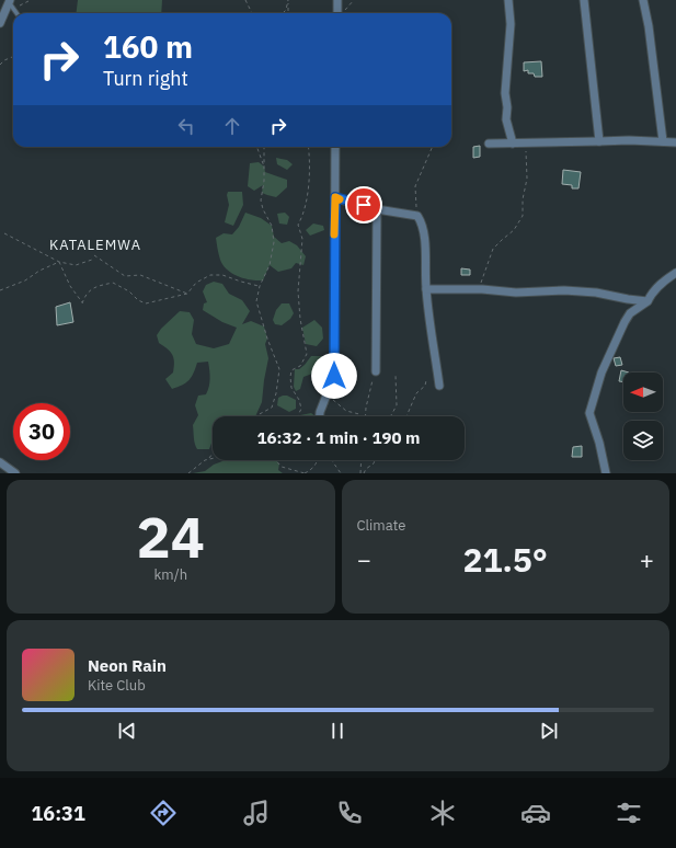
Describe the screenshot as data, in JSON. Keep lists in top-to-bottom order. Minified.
{"districts":["KATALEMWA"],"north":"left","page":{"turn":["160 m","Turn right"],"limit":"30","trip":"16:32 · 1 min · 190 m","tile":[["24","km/h"],"Climate"],"heat":["−","21.5°","+"],"song":["Neon Rain","Kite Club"],"tabs":"16:31"}}
